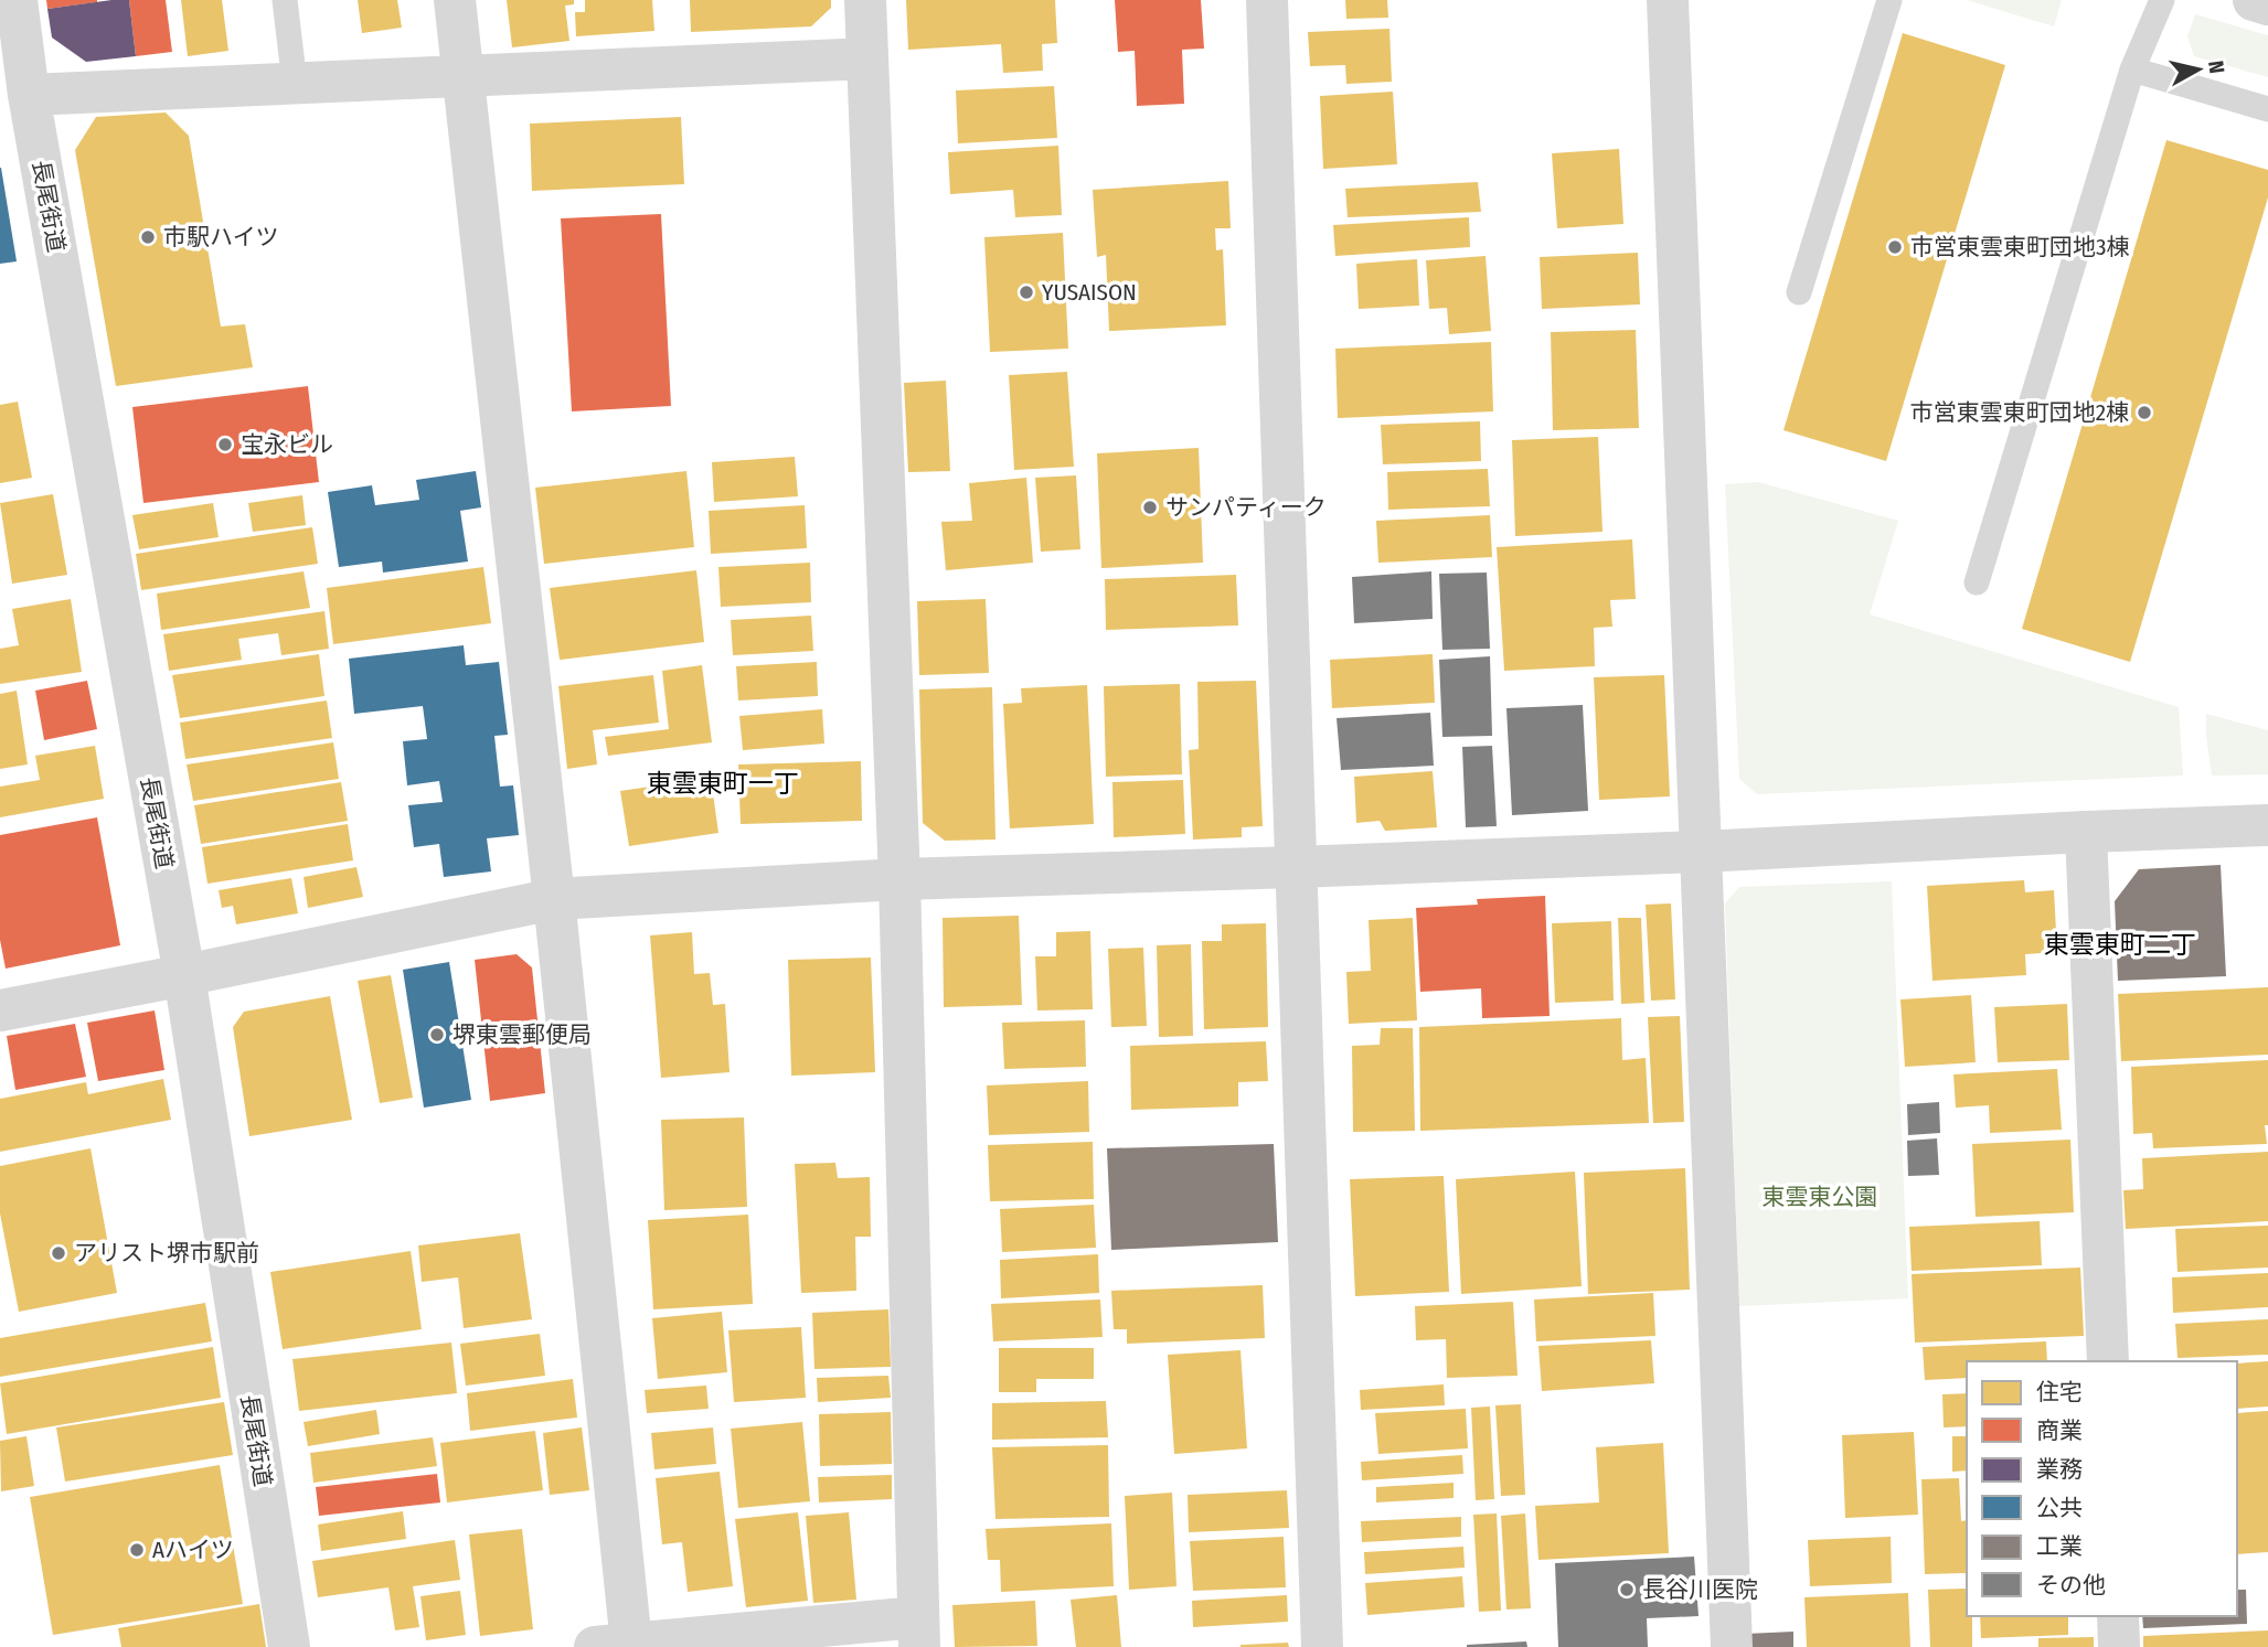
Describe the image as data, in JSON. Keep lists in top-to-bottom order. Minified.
{"streets":{"street":["長尾街道"]},"districts":["東雲東町一丁","東雲東町二丁"],"parks":["東雲東公園"],"places":["市駅ハイツ","市営東雲東町団地3棟","YUSAISON","市営東雲東町団地2棟","宝永ビル","サンパティーク","堺東雲郵便局","アリスト堺市駅前","Aハイツ","長谷川医院"],"legend":["住宅","商業","業務","公共","工業","その他"],"north":"right"}
